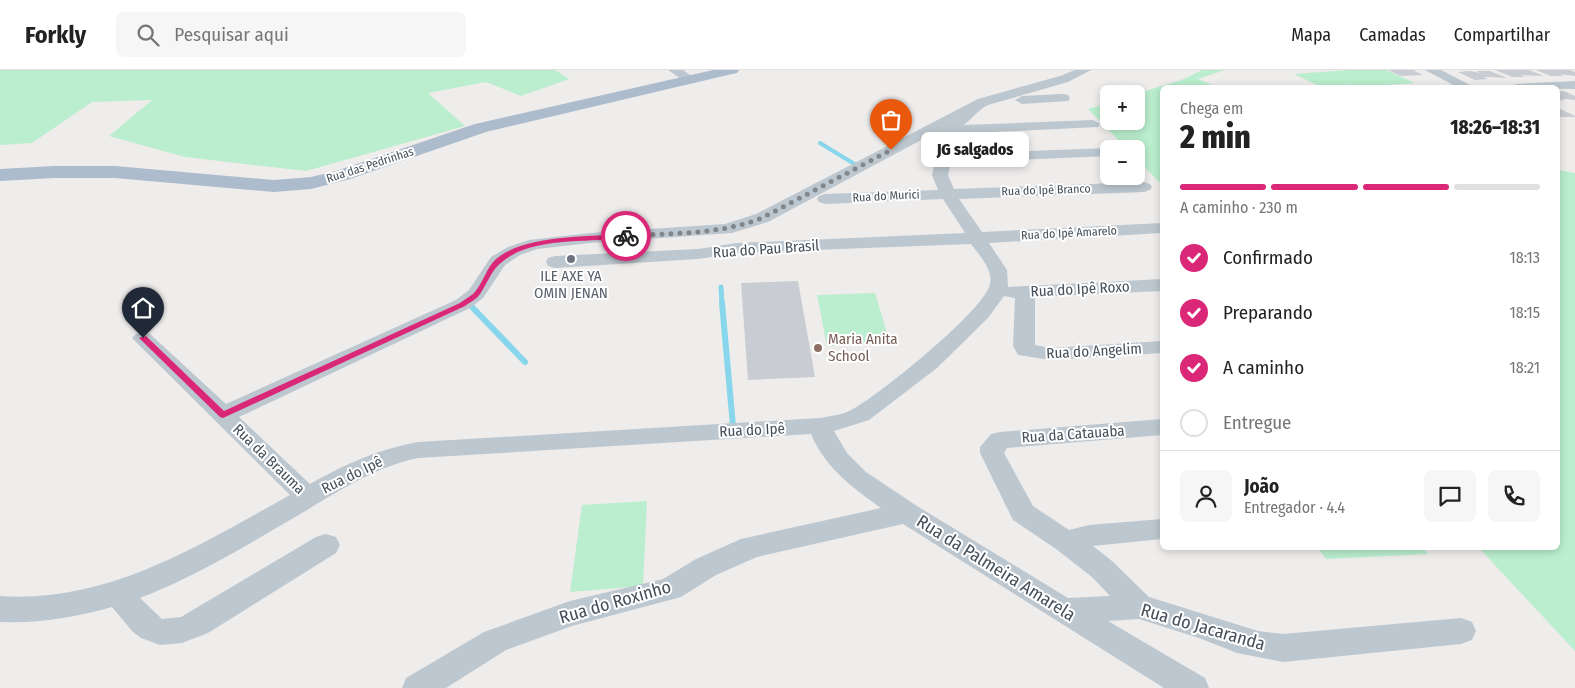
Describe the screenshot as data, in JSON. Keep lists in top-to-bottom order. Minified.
{"streets":{"main road":["Rua das Pedrinhas"],"street":["Rua do Ipê Branco","Rua do Murici","Rua do Ipê Amarelo","Rua do Pau Brasil","Rua do Ipê Roxo","Rua do Angelim","Rua do Ipê","Rua da Catauaba","Rua da Brauma","Rua da Palmeira Amarela","Rua do Roxinho","Rua do Jacaranda"]},"crossings":[["Rua do Ipê Branco","Rua do Murici"],["Rua do Ipê Amarelo","Rua do Pau Brasil"],["Rua do Ipê Roxo","Rua do Angelim"],["Rua do Ipê Roxo","Rua do Ipê"],["Rua do Ipê","Rua da Brauma"],["Rua do Ipê","Rua da Palmeira Amarela"],["Rua da Palmeira Amarela","Rua do Roxinho"],["Rua da Palmeira Amarela","Rua do Jacaranda"]],"places":["JG salgados","ILE AXE YA OMIN JENAN","Maria Anita School"],"page":{"header":"Forkly","search":"Pesquisar aqui","nav":["Mapa","Camadas","Compartilhar"],"map_buttons":["+","−"],"heading":["2 min","Chega em","18:26–18:31"],"panel":["João","Entregador · 4.4"],"bubble":"JG salgados","bar":"A caminho · 230 m","list":[["Confirmado","18:13"],["Preparando","18:15"],["A caminho","18:21"],"Entregue"]}}
